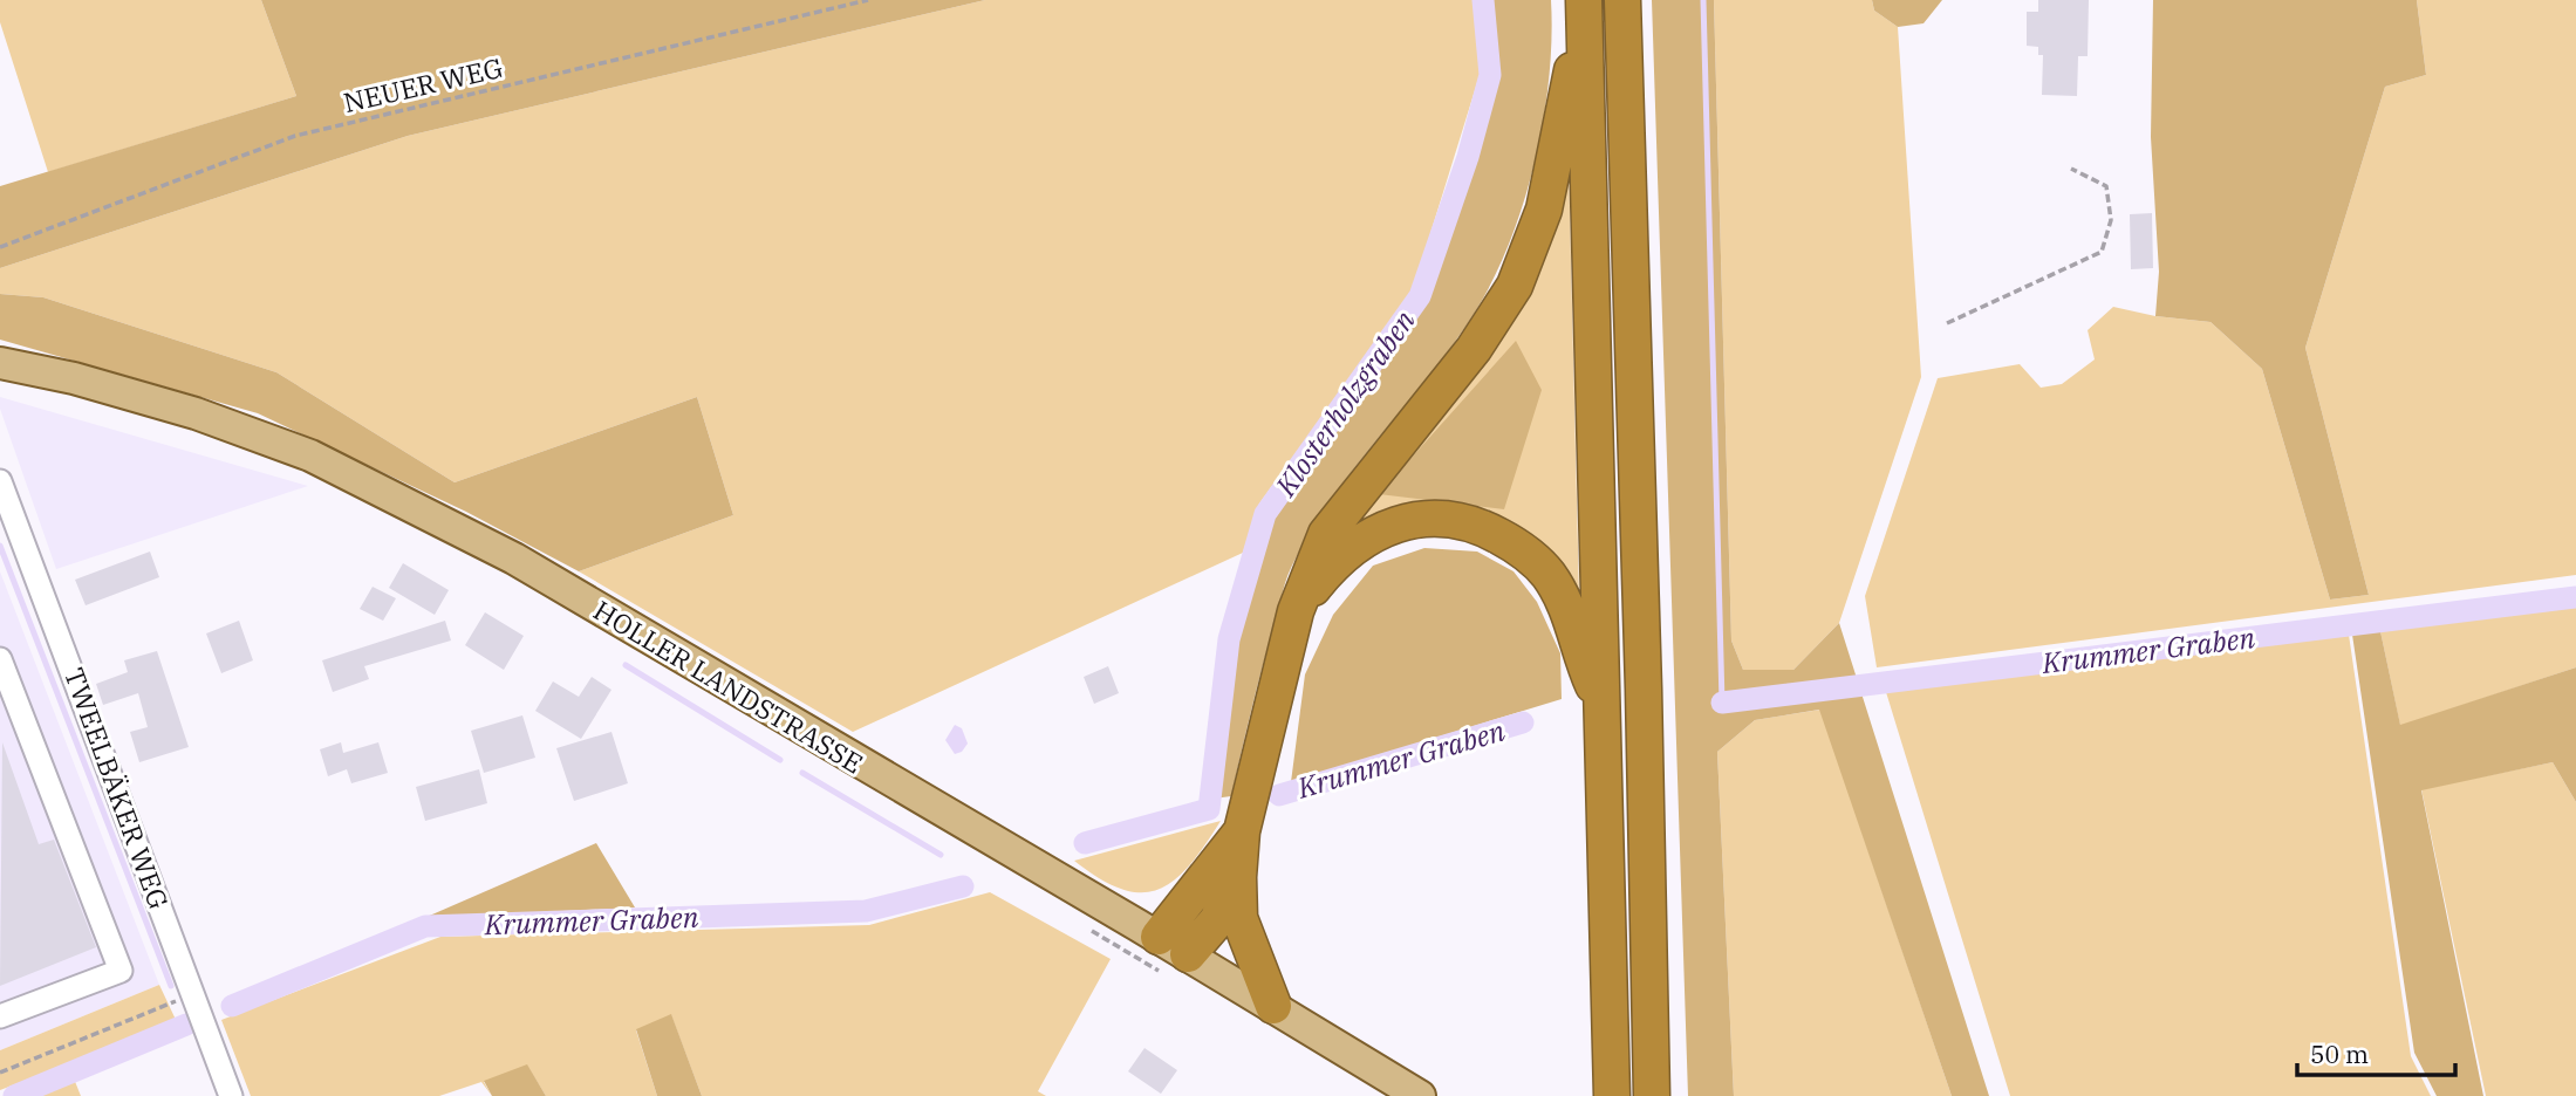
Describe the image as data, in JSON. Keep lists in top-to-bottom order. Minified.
{"streets":{"main road":["HOLLER LANDSTRASSE"],"street":["TWEELBÄKER WEG"],"path":["NEUER WEG"]},"water":["Klosterholzgraben","Krummer Graben"],"scale_bar":"50 m"}
